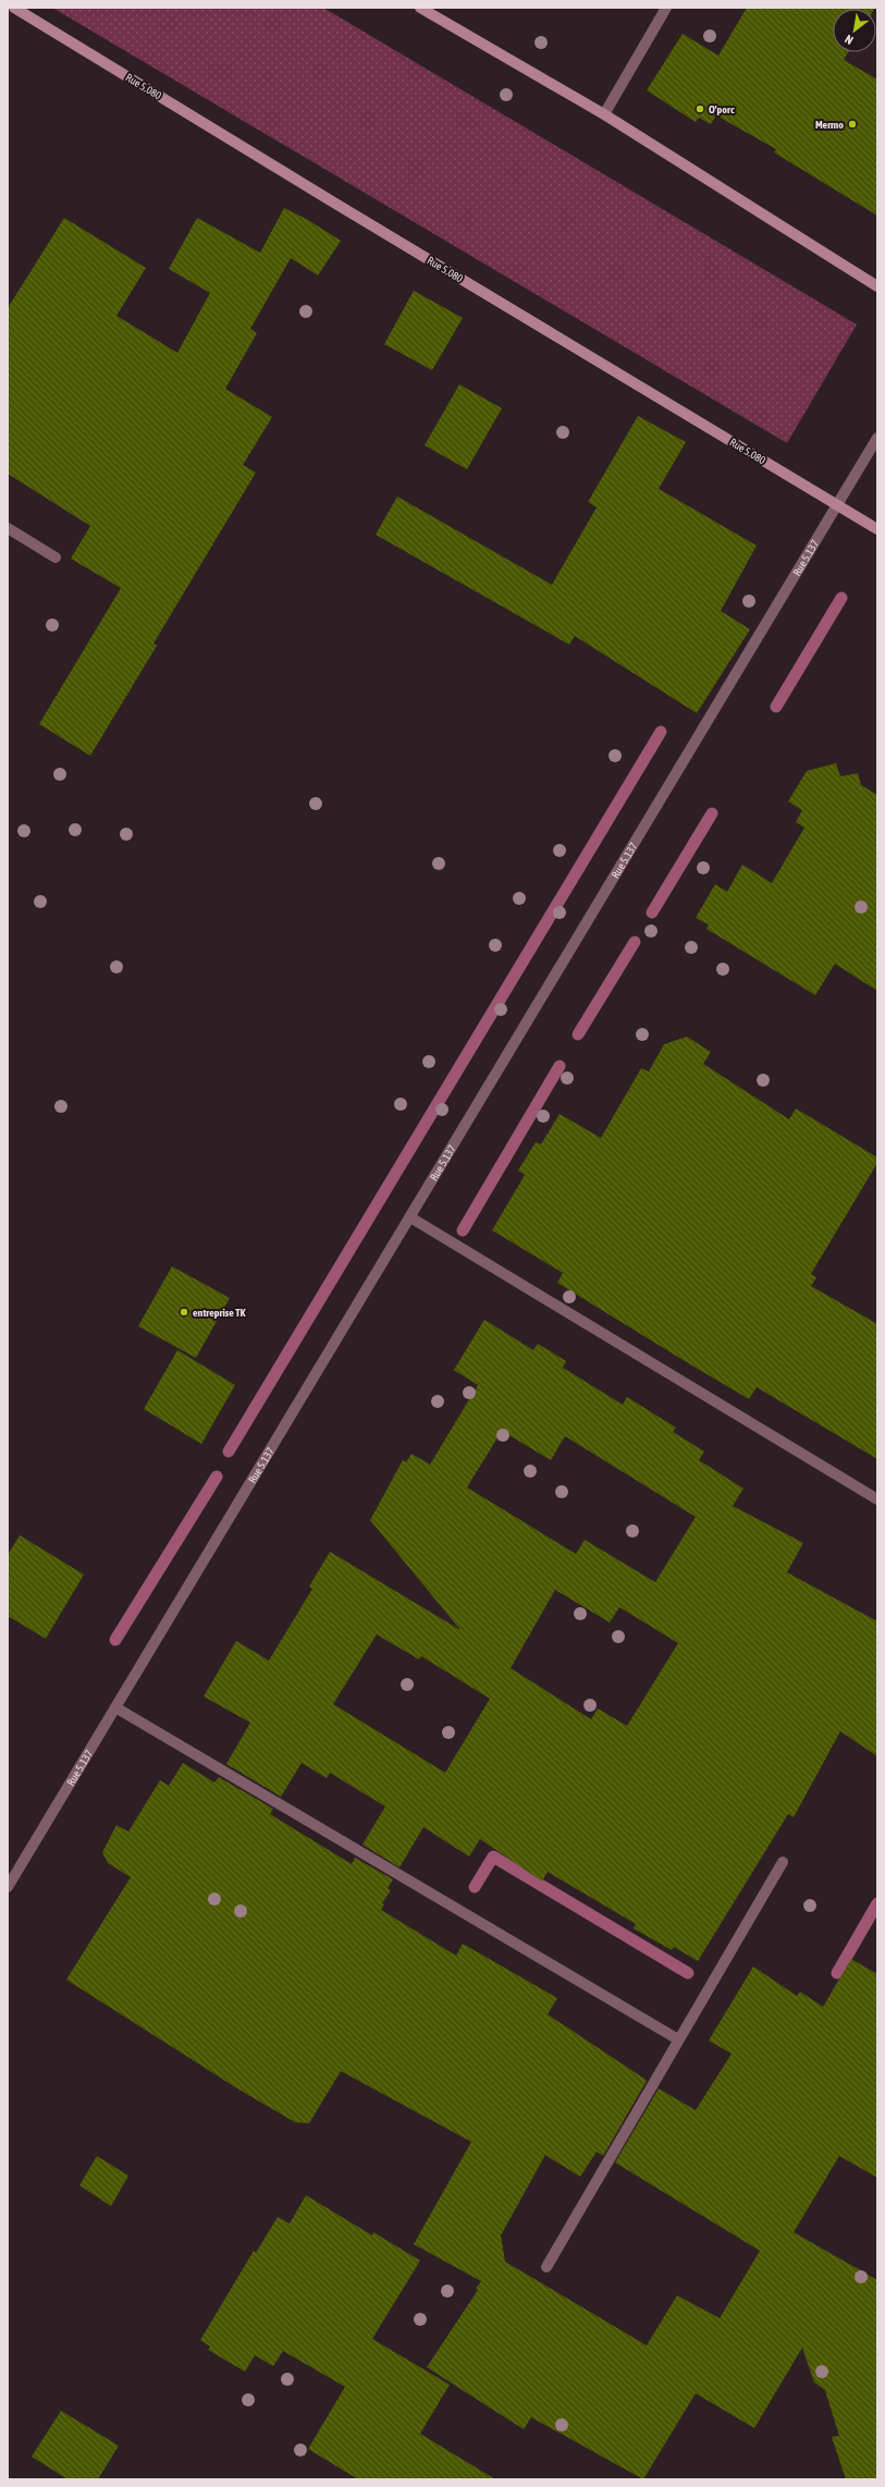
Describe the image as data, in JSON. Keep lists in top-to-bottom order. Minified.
{"streets":{"main road":["Rue 5.080"],"street":["Rue 5.137"]},"crossings":[["Rue 5.080","Rue 5.137"]],"places":["O’porc","Mermo","entreprise TK"],"north":"bottom left"}
